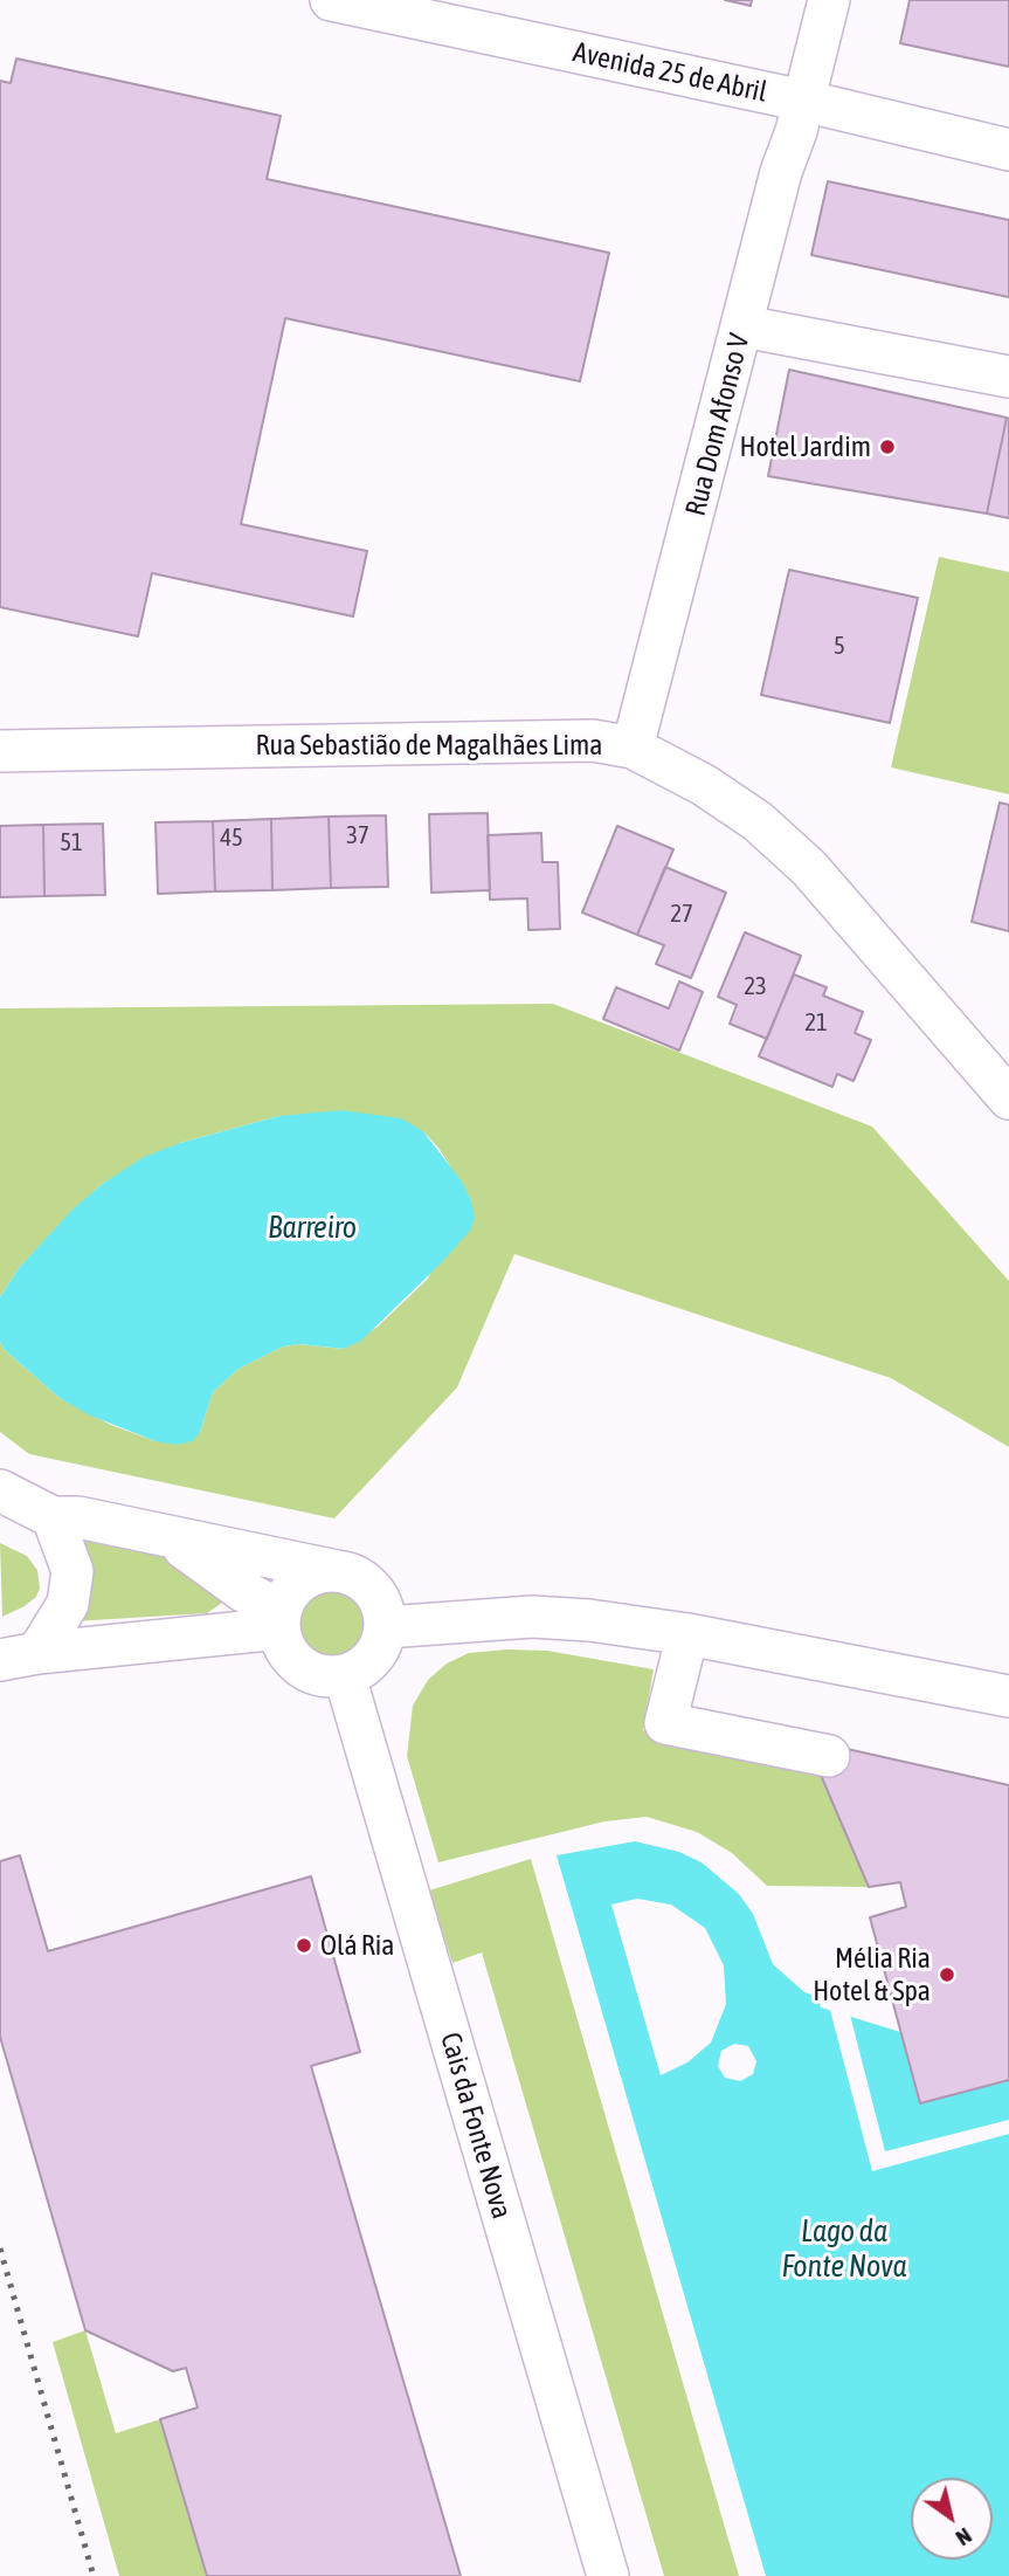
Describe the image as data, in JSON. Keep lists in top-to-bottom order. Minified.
{"streets":{"street":["Avenida 25 de Abril","Rua Dom Afonso V","Rua Sebastião de Magalhães Lima","Cais da Fonte Nova"]},"crossings":[["Avenida 25 de Abril","Rua Dom Afonso V"],["Rua Dom Afonso V","Rua Sebastião de Magalhães Lima"]],"water":["Barreiro","Lago da Fonte Nova"],"places":["Hotel Jardim","Olá Ria","Mélia Ria Hotel & Spa"],"house_numbers":["5","37","45","51","27","23","21"],"north":"bottom right"}
